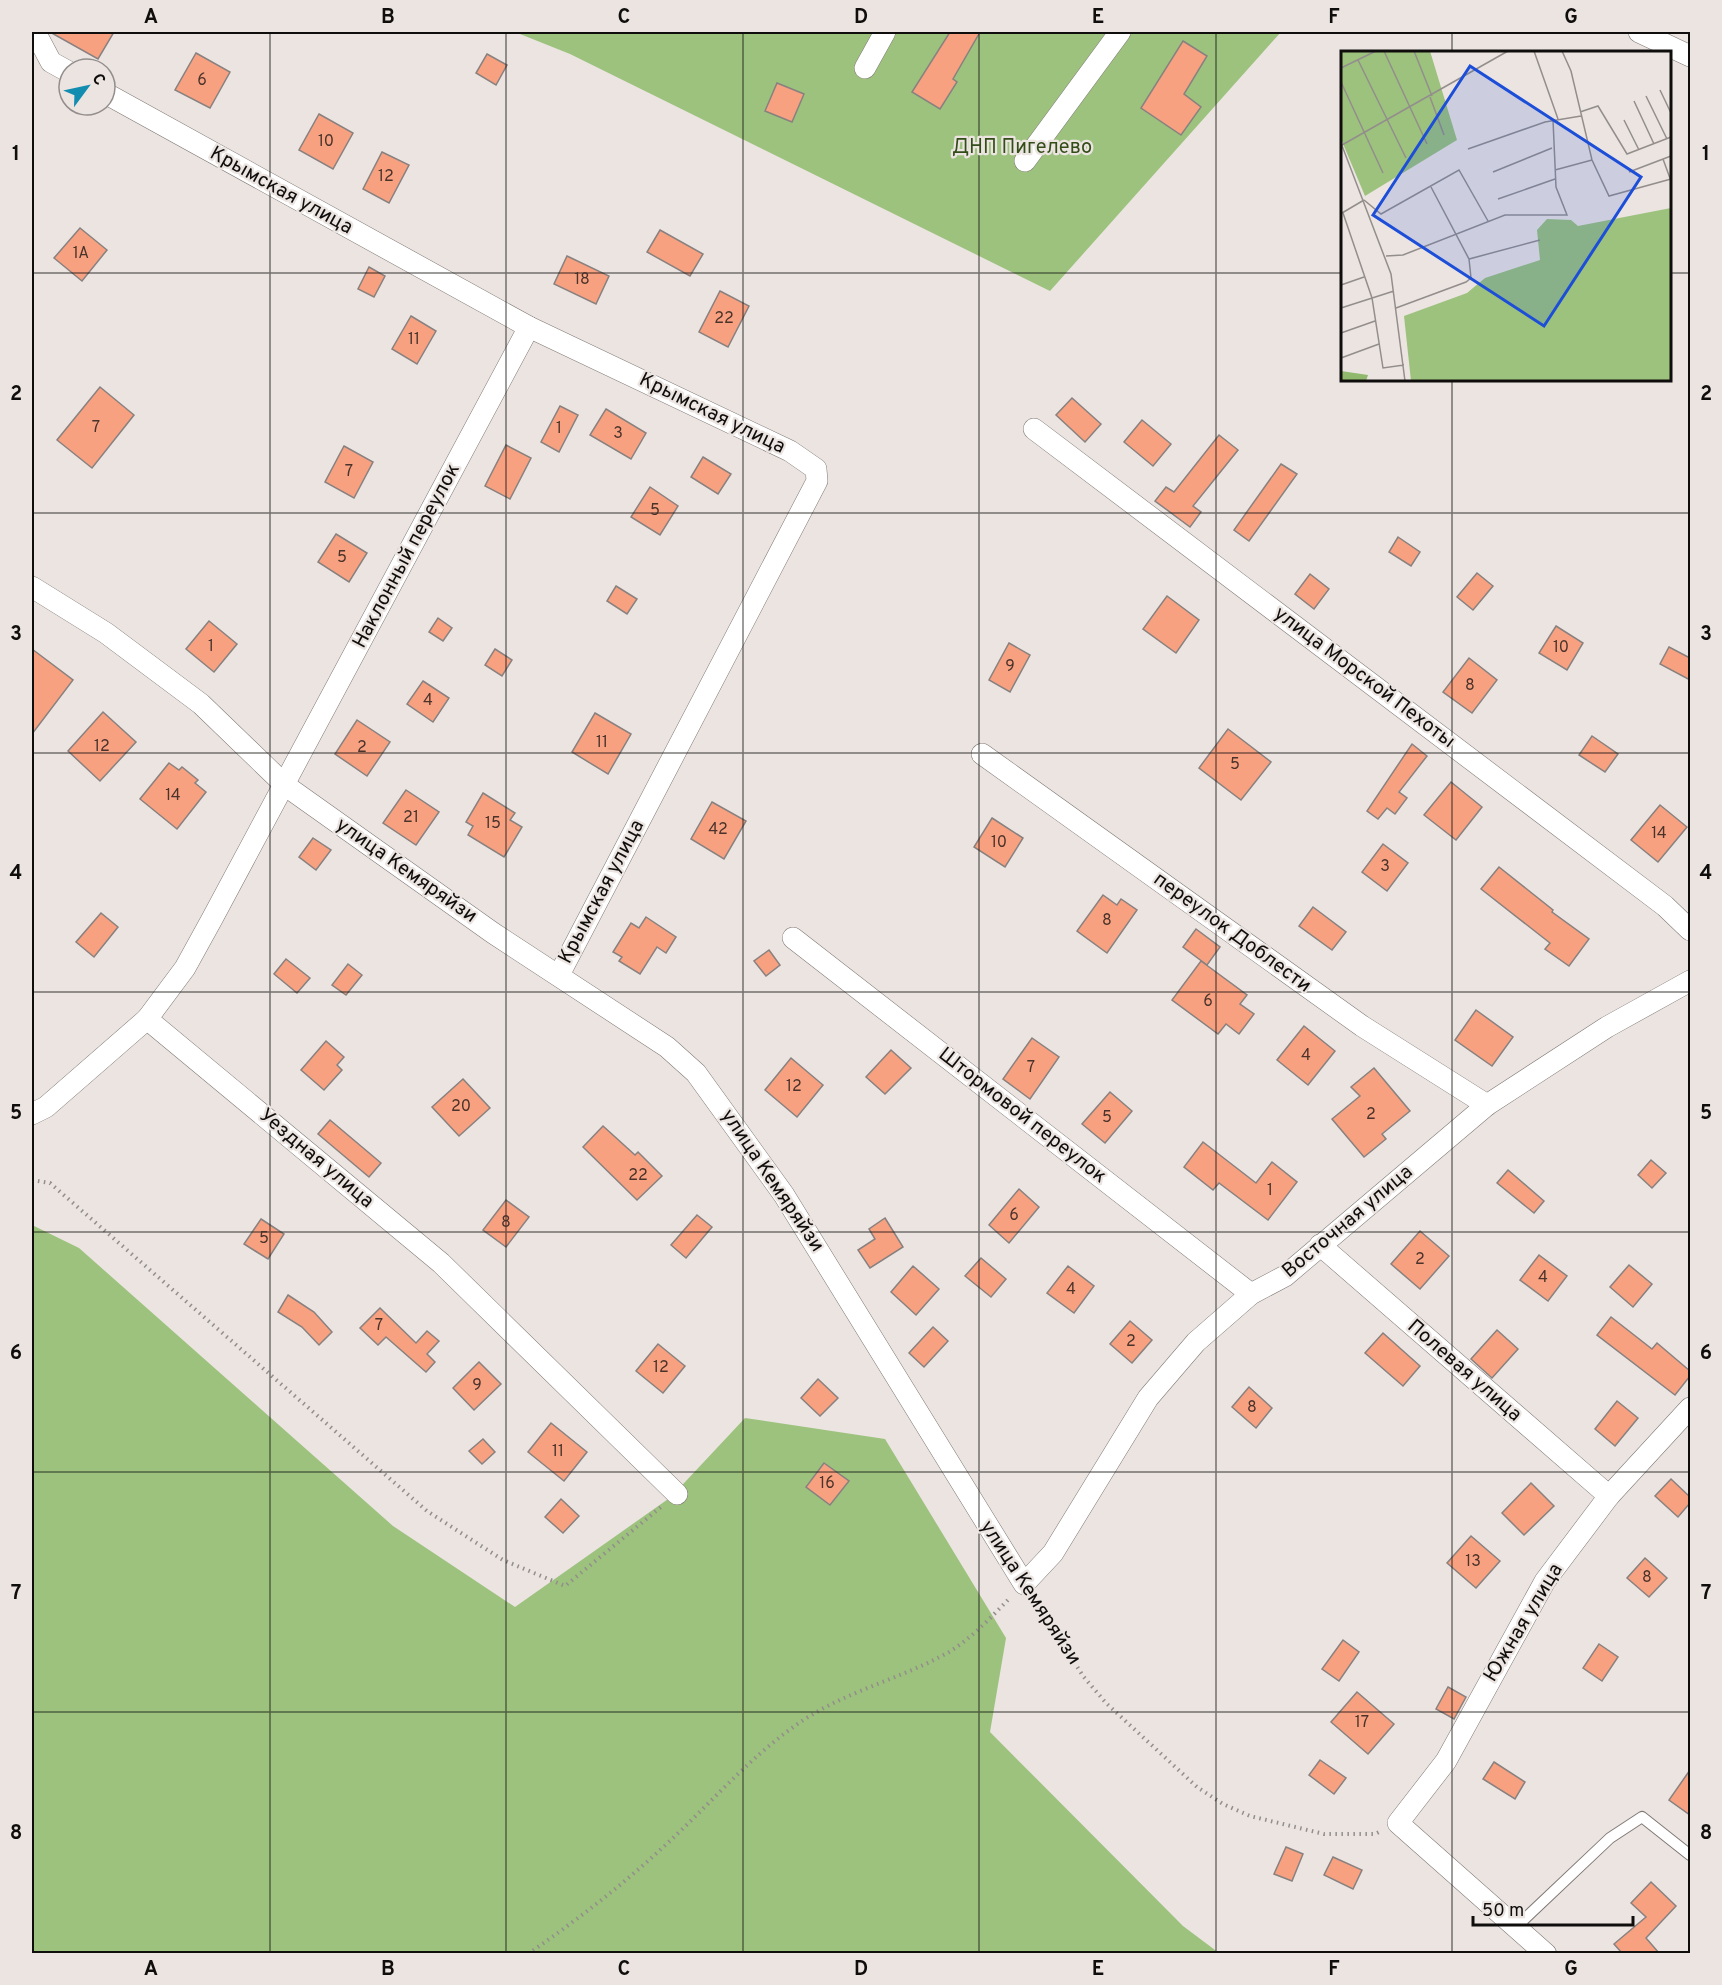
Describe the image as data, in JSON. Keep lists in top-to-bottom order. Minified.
{"streets":{"street":["Крымская улица","Наклонный переулок","улица Морской Пехоты","улица Кемяряйзи","переулок Доблести","Штормовой переулок","Уездная улица","Восточная улица","Полевая улица","Южная улица"]},"crossings":[["Крымская улица","Наклонный переулок"],["Крымская улица","улица Кемяряйзи"],["Наклонный переулок","улица Кемяряйзи"],["улица Кемяряйзи","Восточная улица"],["улица Кемяряйзи","Южная улица"],["переулок Доблести","Восточная улица"],["Штормовой переулок","Восточная улица"],["Восточная улица","Полевая улица"],["Полевая улица","Южная улица"]],"parks":["ДНП Пигелево"],"house_numbers":["6","10","12","1А","18","22","11","7","1","3","7","5","5","1","10","9","8","4","11","12","2","5","14","21","15","42","14","10","3","8","6","4","7","12","20","2","5","22","1","6","8","5","2","4","4","7","2","12","9","8","11","16","13","8","17"],"scale_bar":"50 m","north":"top right","grid":{"columns":["A","B","C","D","E","F","G"],"rows":["1","2","3","4","5","6","7","8"]}}
